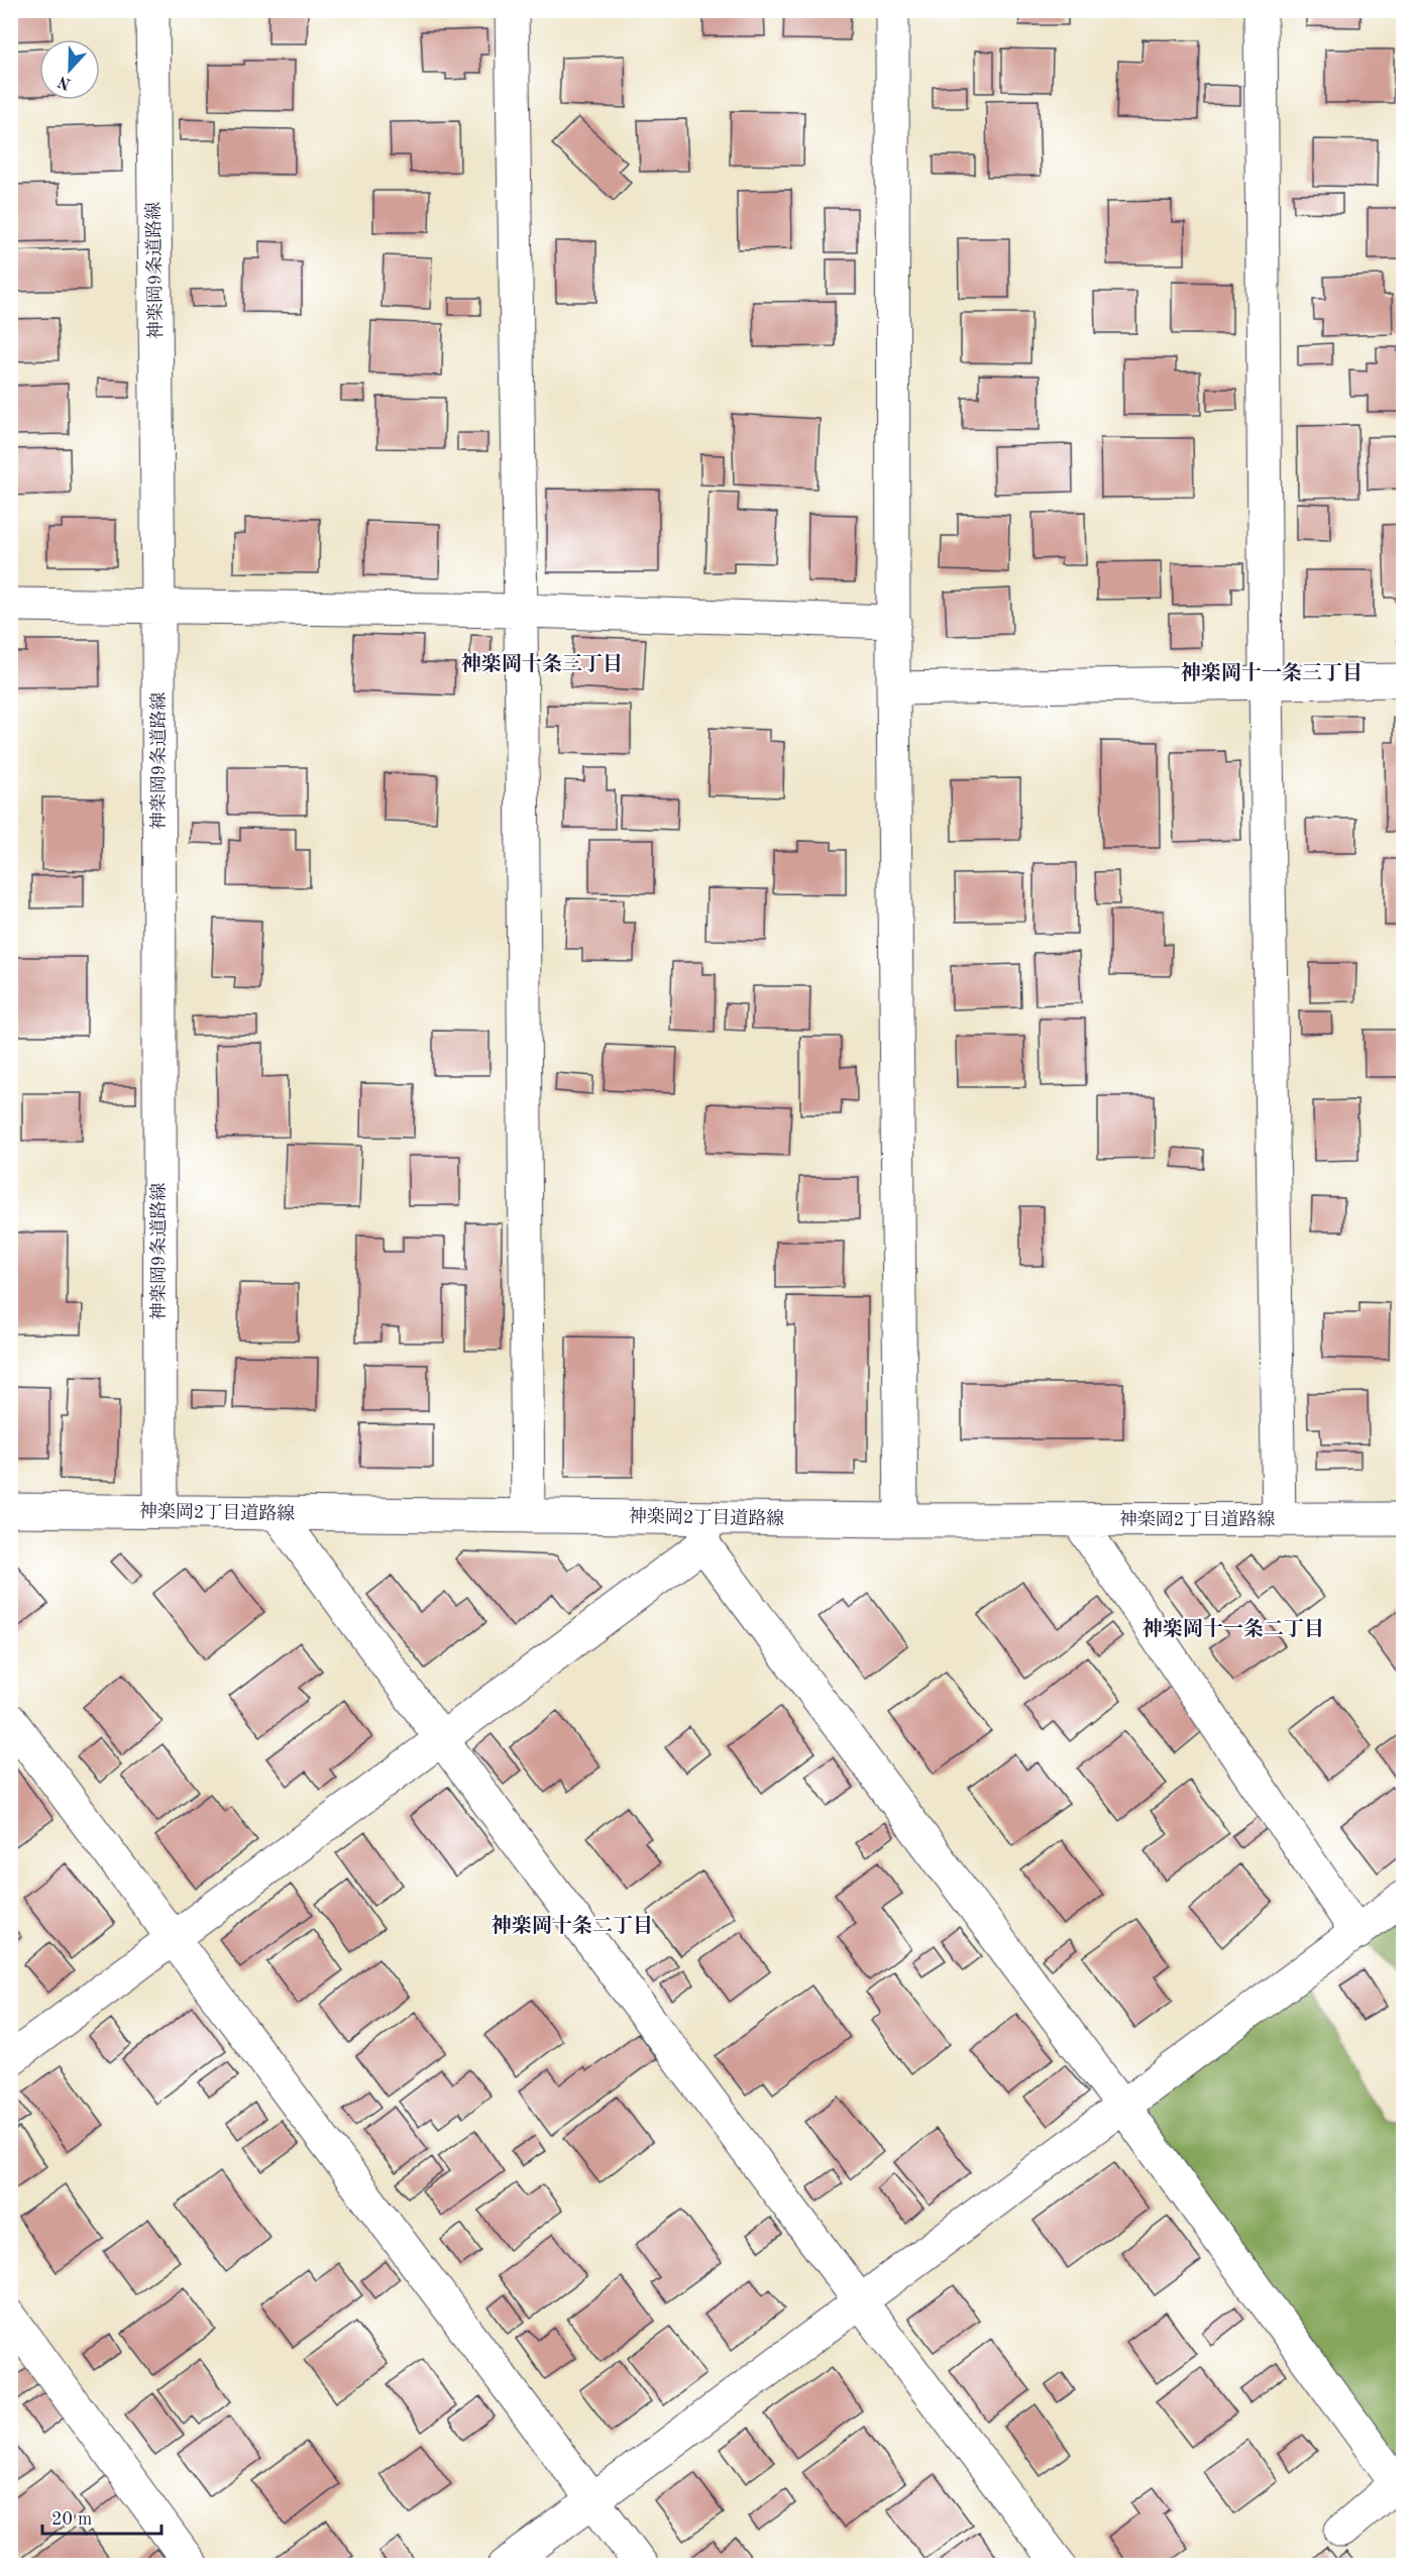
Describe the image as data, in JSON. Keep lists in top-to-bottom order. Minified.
{"streets":{"street":["神楽岡9条道路線","神楽岡2丁目道路線"]},"crossings":[["神楽岡9条道路線","神楽岡2丁目道路線"]],"districts":["神楽岡十条三丁目","神楽岡十一条三丁目","神楽岡十一条二丁目","神楽岡十条二丁目"],"scale_bar":"20 m","north":"bottom"}
